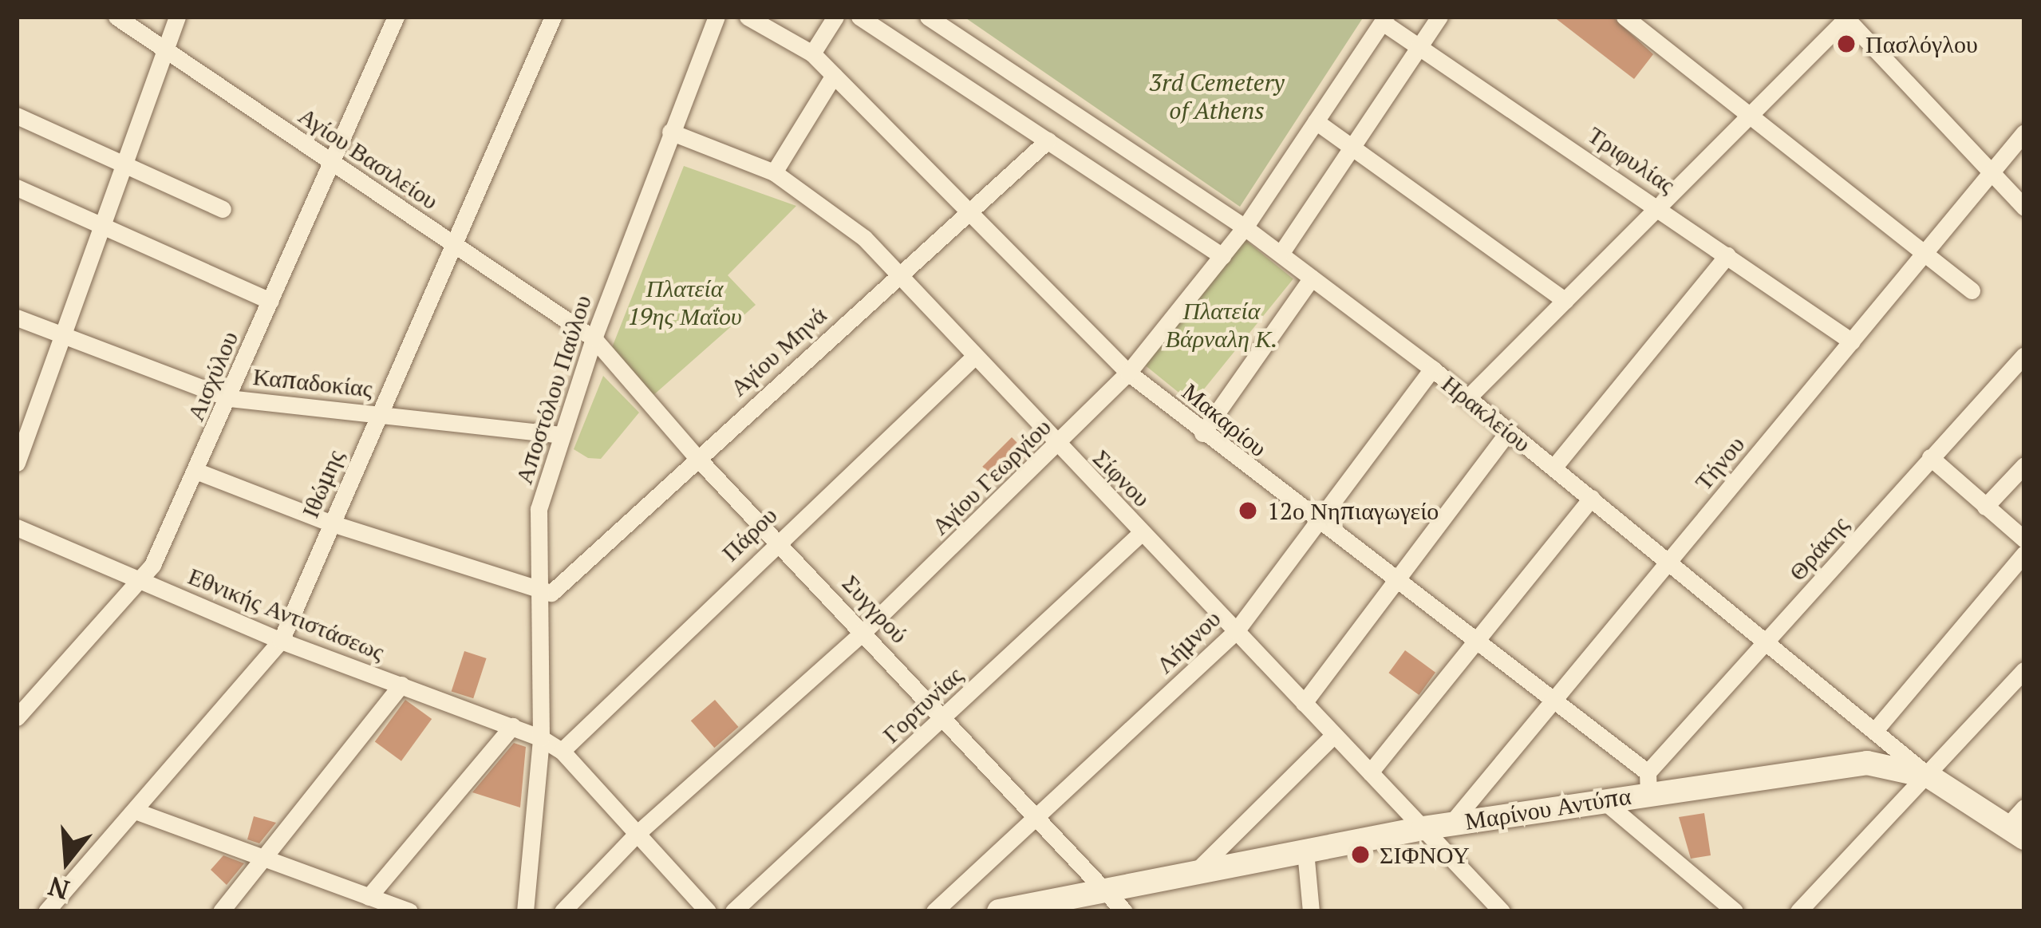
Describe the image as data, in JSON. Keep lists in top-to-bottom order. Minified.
{"streets":{"street":["Αγίου Βασιλείου","Τριφυλίας","Αγίου Μηνά","Αισχύλου","Καπαδοκίας","Αποστόλου Παύλου","Ηρακλείου","Μακαρίου","Τήνου","Αγίου Γεωργίου","Σίφνου","Ιθώμης","Πάρου","Θράκης","Συγγρού","Εθνικής Αντιστάσεως","Λήμνου","Γορτυνίας","Μαρίνου Αντύπα"]},"crossings":[["Αγίου Βασιλείου","Αισχύλου"],["Αγίου Βασιλείου","Αποστόλου Παύλου"],["Αγίου Βασιλείου","Ιθώμης"],["Αγίου Βασιλείου","Συγγρού"],["Τριφυλίας","Τήνου"],["Τριφυλίας","Αγίου Γεωργίου"],["Αγίου Μηνά","Αποστόλου Παύλου"],["Αγίου Μηνά","Μακαρίου"],["Αγίου Μηνά","Σίφνου"],["Αγίου Μηνά","Συγγρού"],["Αισχύλου","Καπαδοκίας"],["Αισχύλου","Εθνικής Αντιστάσεως"],["Καπαδοκίας","Αποστόλου Παύλου"],["Καπαδοκίας","Ιθώμης"],["Αποστόλου Παύλου","Σίφνου"],["Αποστόλου Παύλου","Συγγρού"],["Αποστόλου Παύλου","Εθνικής Αντιστάσεως"],["Ηρακλείου","Τήνου"],["Ηρακλείου","Αγίου Γεωργίου"],["Ηρακλείου","Θράκης"],["Ηρακλείου","Λήμνου"],["Ηρακλείου","Μαρίνου Αντύπα"],["Μακαρίου","Τήνου"],["Μακαρίου","Αγίου Γεωργίου"],["Μακαρίου","Θράκης"],["Μακαρίου","Λήμνου"],["Μακαρίου","Μαρίνου Αντύπα"],["Τήνου","Μαρίνου Αντύπα"],["Αγίου Γεωργίου","Σίφνου"],["Αγίου Γεωργίου","Συγγρού"],["Αγίου Γεωργίου","Εθνικής Αντιστάσεως"],["Σίφνου","Πάρου"],["Σίφνου","Λήμνου"],["Σίφνου","Γορτυνίας"],["Σίφνου","Μαρίνου Αντύπα"],["Ιθώμης","Εθνικής Αντιστάσεως"],["Πάρου","Συγγρού"],["Πάρου","Εθνικής Αντιστάσεως"],["Θράκης","Μαρίνου Αντύπα"],["Συγγρού","Λήμνου"],["Συγγρού","Γορτυνίας"],["Συγγρού","Μαρίνου Αντύπα"]],"parks":["3rd Cemetery of Athens","Πλατεία 19ης Μαΐου","Πλατεία Βάρναλη Κ."],"places":["Πασλόγλου","12ο Νηπιαγωγείο","ΣΙΦΝΟΥ"],"north":"bottom"}
